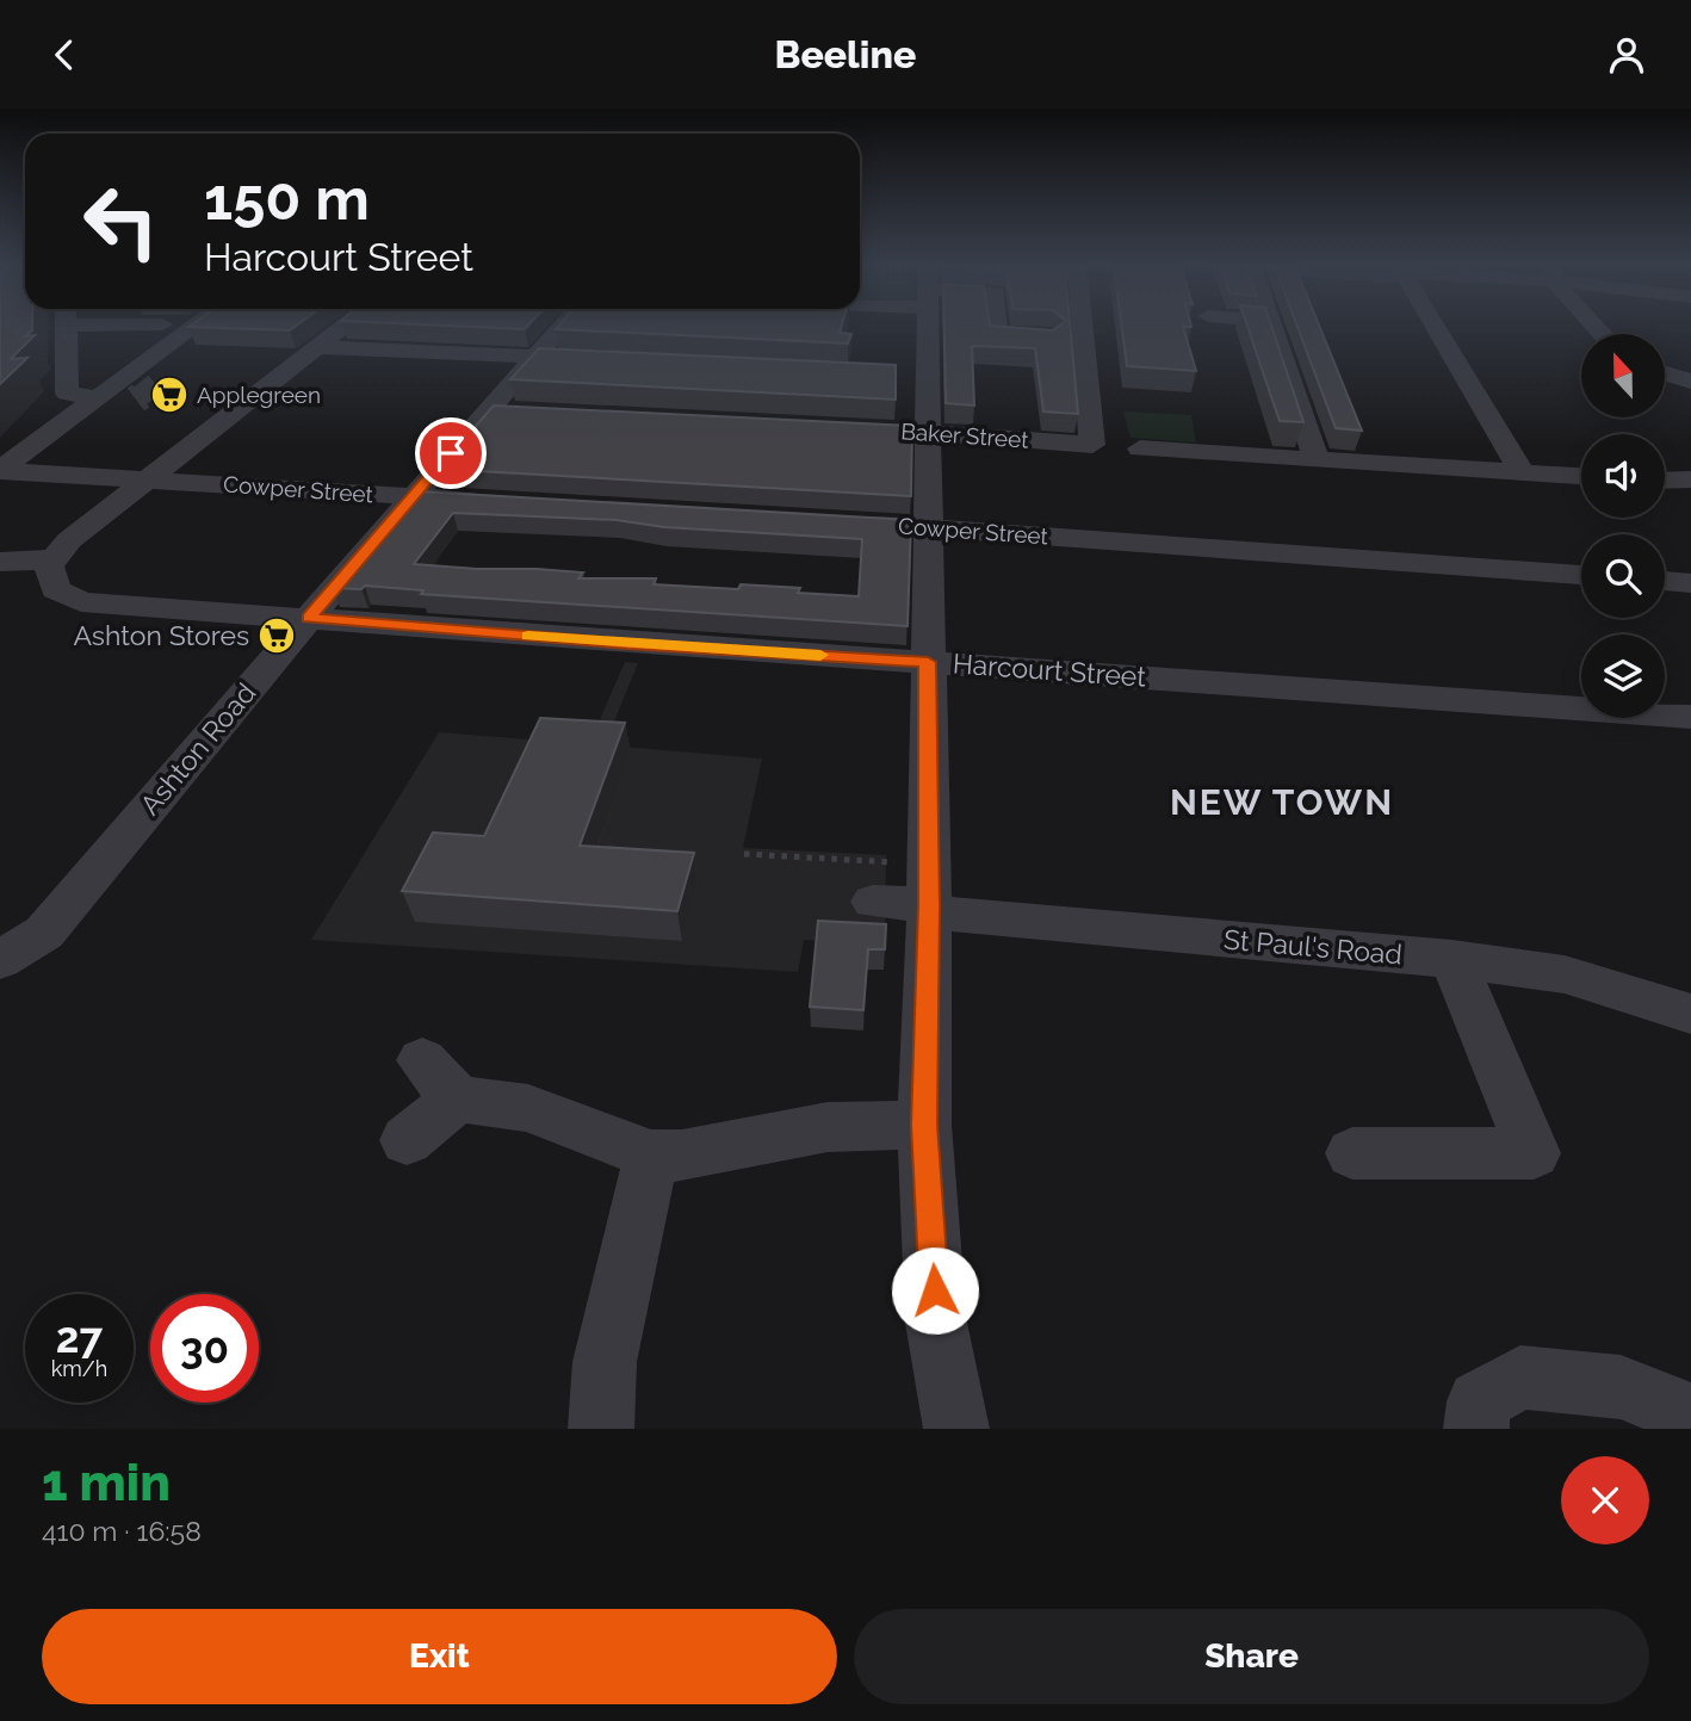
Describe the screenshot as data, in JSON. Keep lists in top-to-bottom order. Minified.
{"streets":{"street":["Baker Street","Cowper Street","Harcourt Street","Ashton Road","St Paul's Road"]},"crossings":[["Cowper Street","Ashton Road"],["Harcourt Street","Ashton Road"]],"districts":["NEW TOWN"],"places":{"supermarket":["Applegreen","Ashton Stores"]},"north":"top","page":{"header":"Beeline","turn":["150 m","Harcourt Street"],"speed":"27 km/h","limit":"30","heading":["1 min","410 m · 16:58"],"buttons":["Exit","Share"]}}
